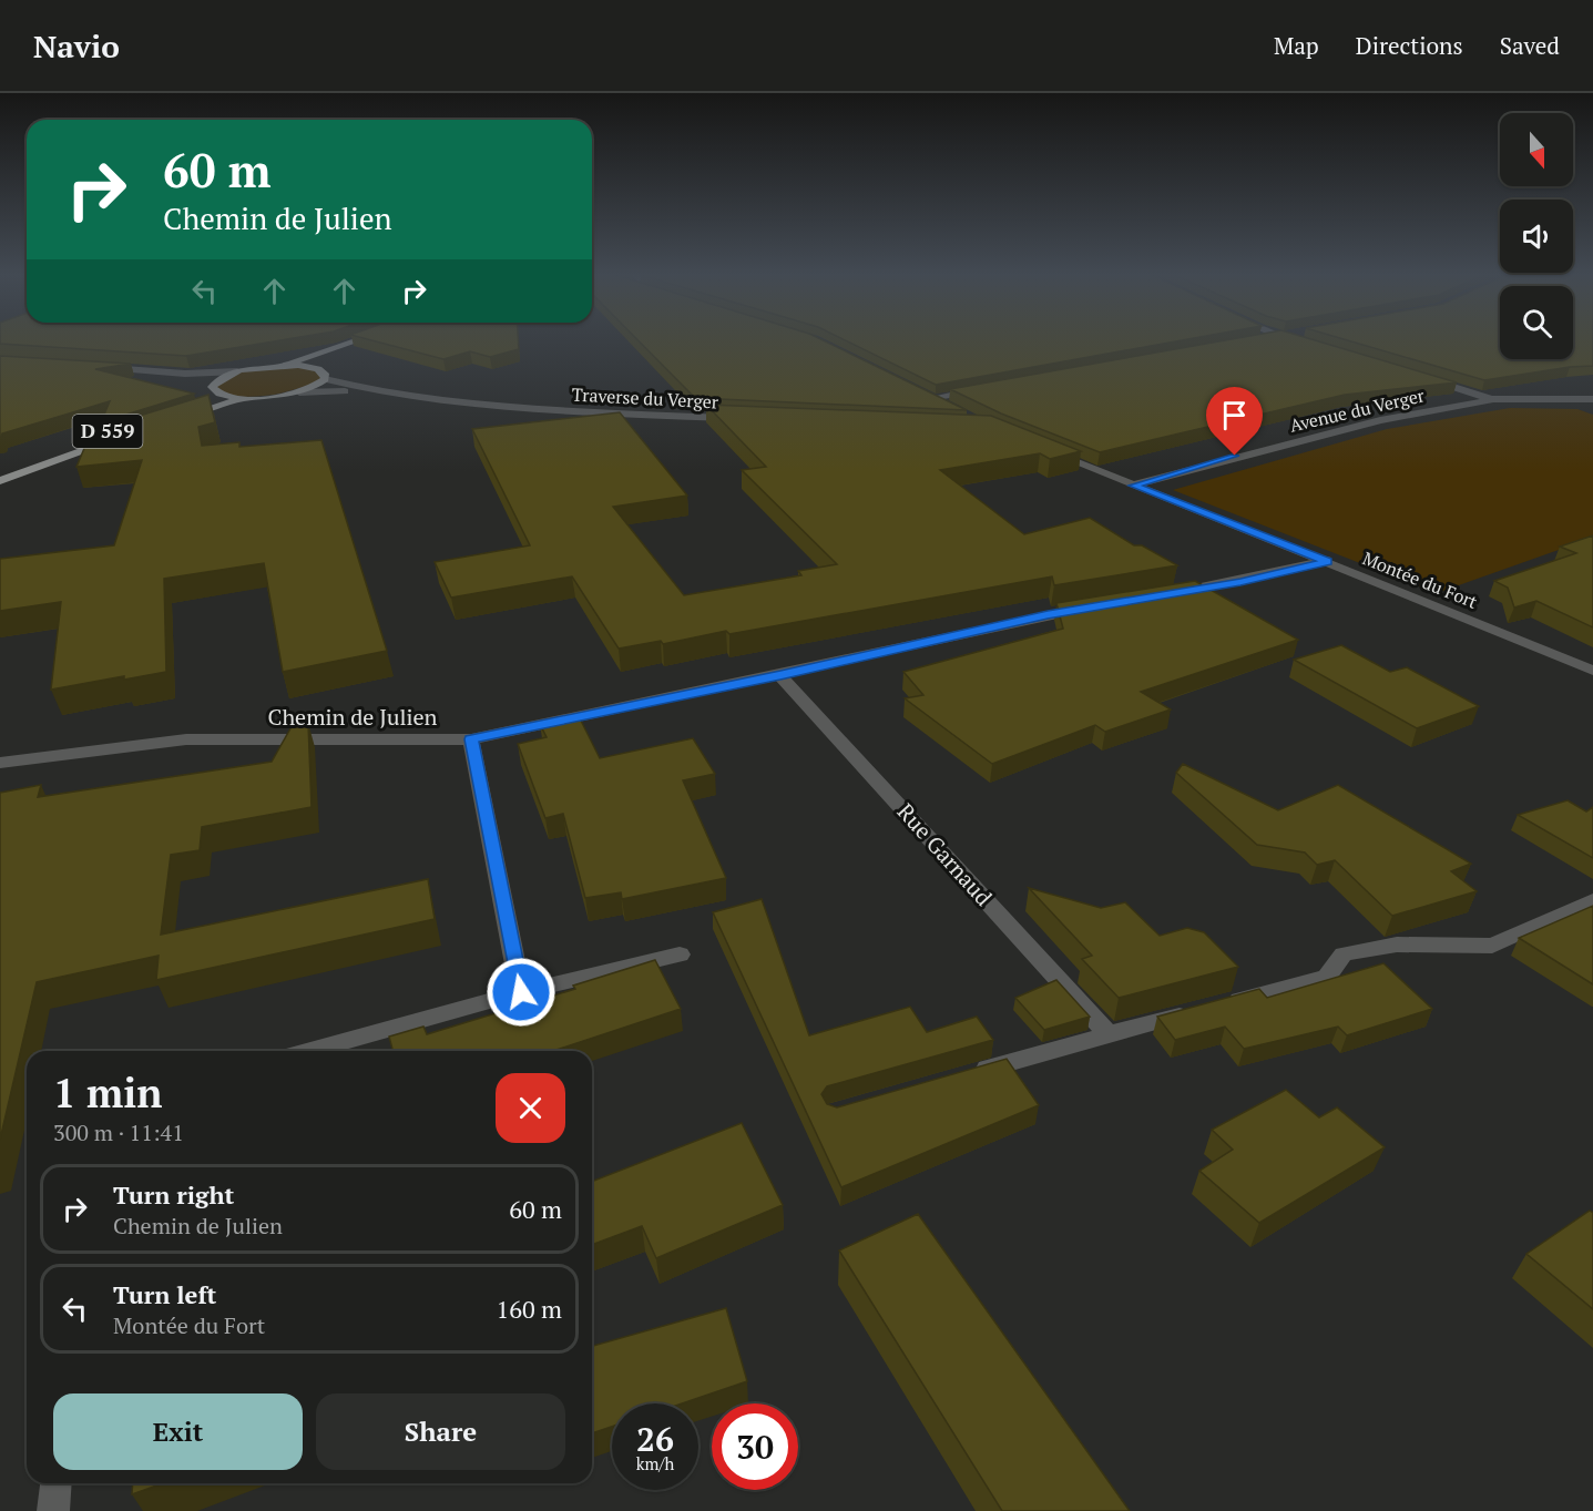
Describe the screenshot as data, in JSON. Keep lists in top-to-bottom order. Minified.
{"streets":{"main road":["D 559"],"street":["Traverse du Verger","Avenue du Verger","Montée du Fort","Chemin de Julien","Rue Garnaud"]},"crossings":[["Avenue du Verger","Montée du Fort"],["Chemin de Julien","Rue Garnaud"]],"north":"bottom","page":{"header":"Navio","nav":["Map","Directions","Saved"],"turn":["60 m","Chemin de Julien"],"heading":["1 min","300 m · 11:41"],"list":[{"name":"Turn right","note":"Chemin de Julien","value":"60 m"},{"name":"Turn left","note":"Montée du Fort","value":"160 m"}],"buttons":["Exit","Share"],"speed":"26 km/h","limit":"30"}}
